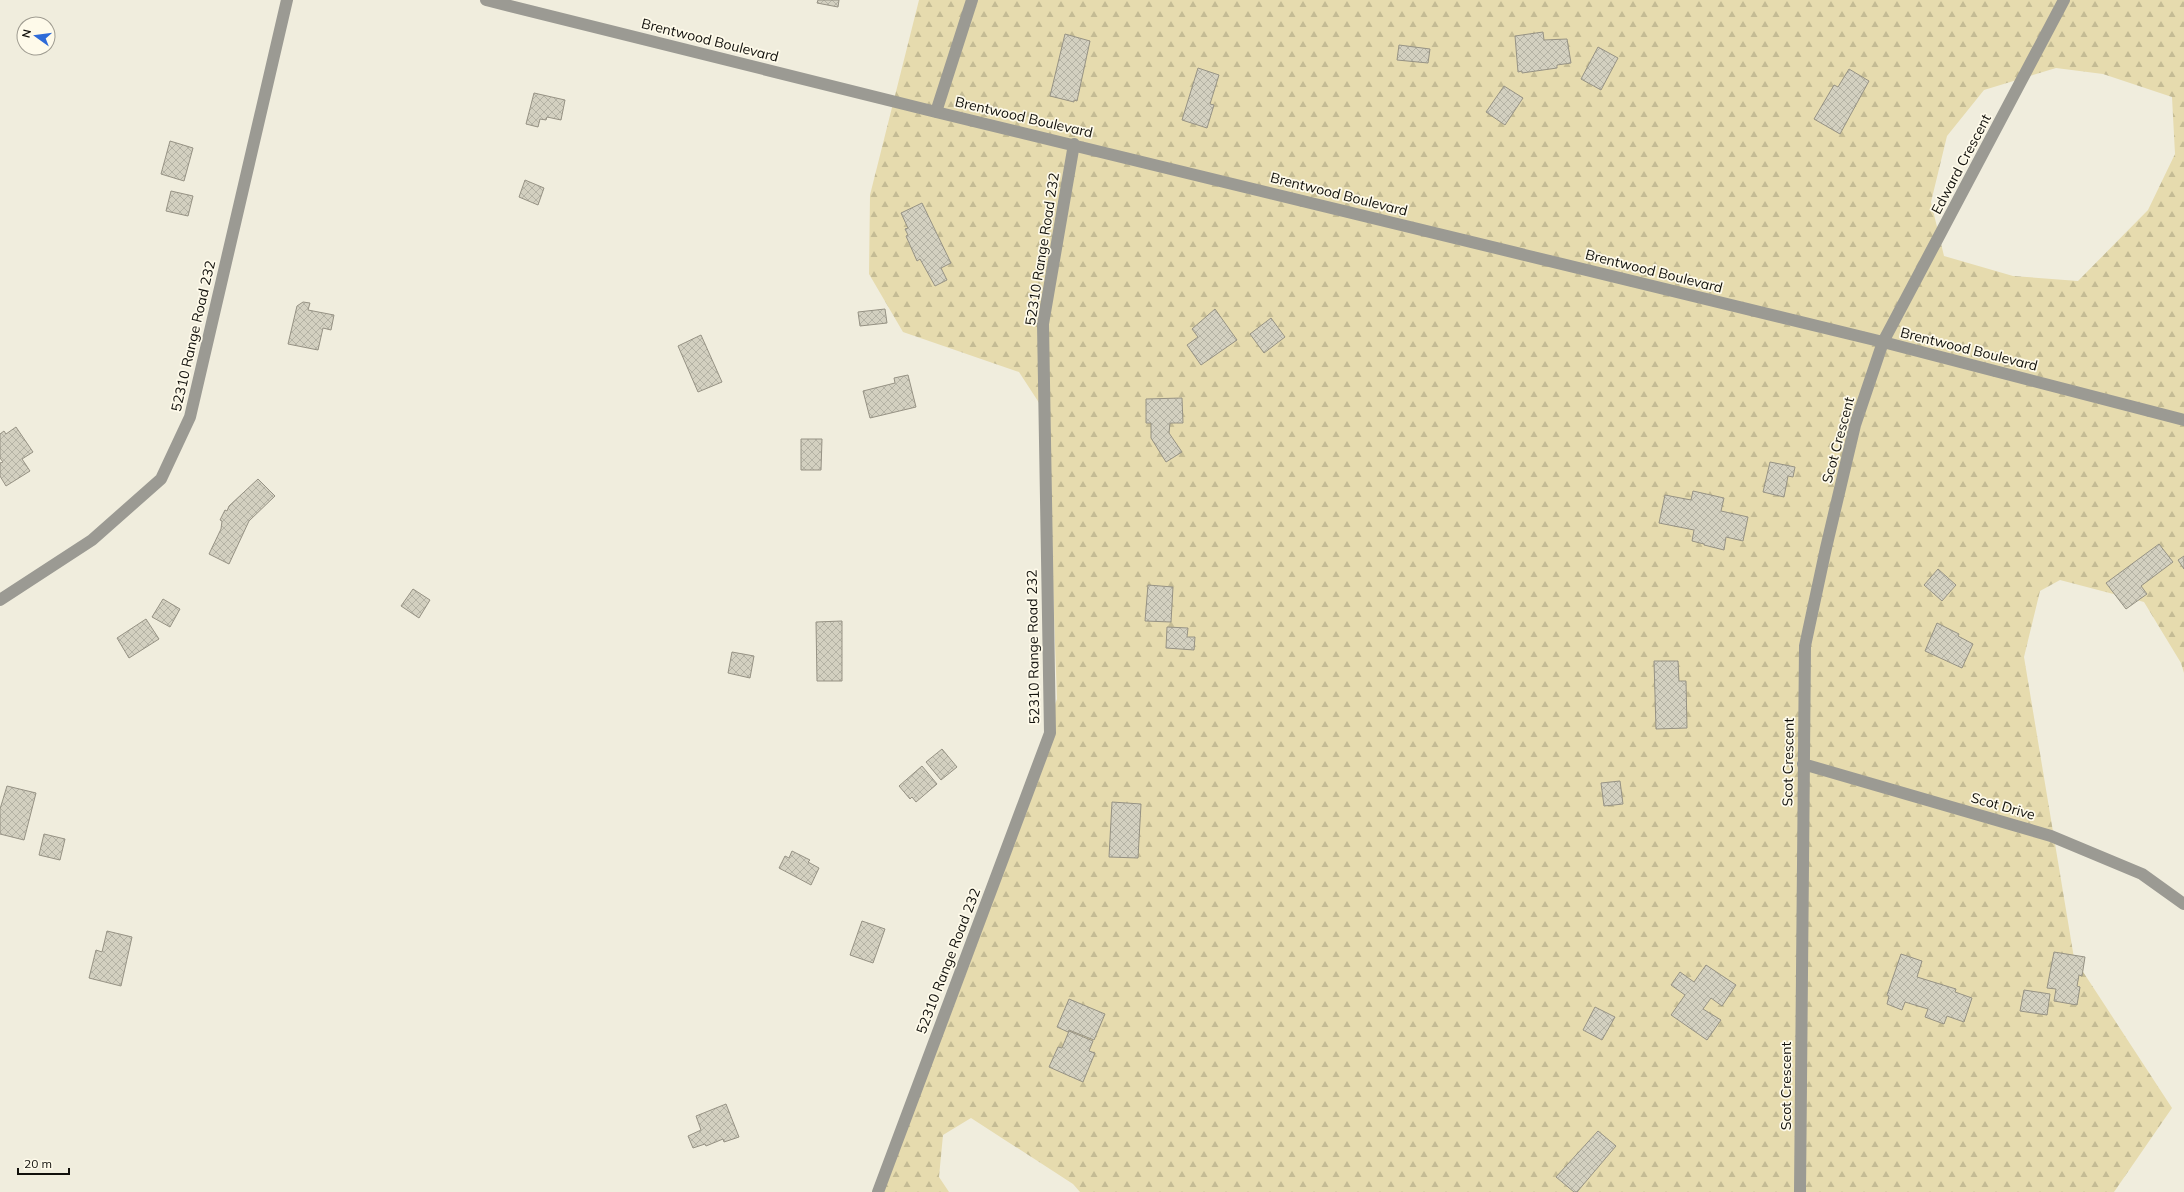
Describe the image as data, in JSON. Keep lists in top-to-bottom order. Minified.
{"streets":{"street":["Brentwood Boulevard","Edward Crescent","52310 Range Road 232","Scot Crescent","Scot Drive"]},"crossings":[["Brentwood Boulevard","Edward Crescent"],["Brentwood Boulevard","52310 Range Road 232"],["Brentwood Boulevard","Scot Crescent"],["Edward Crescent","Scot Crescent"],["Scot Crescent","Scot Drive"]],"scale_bar":"20 m","north":"left"}
